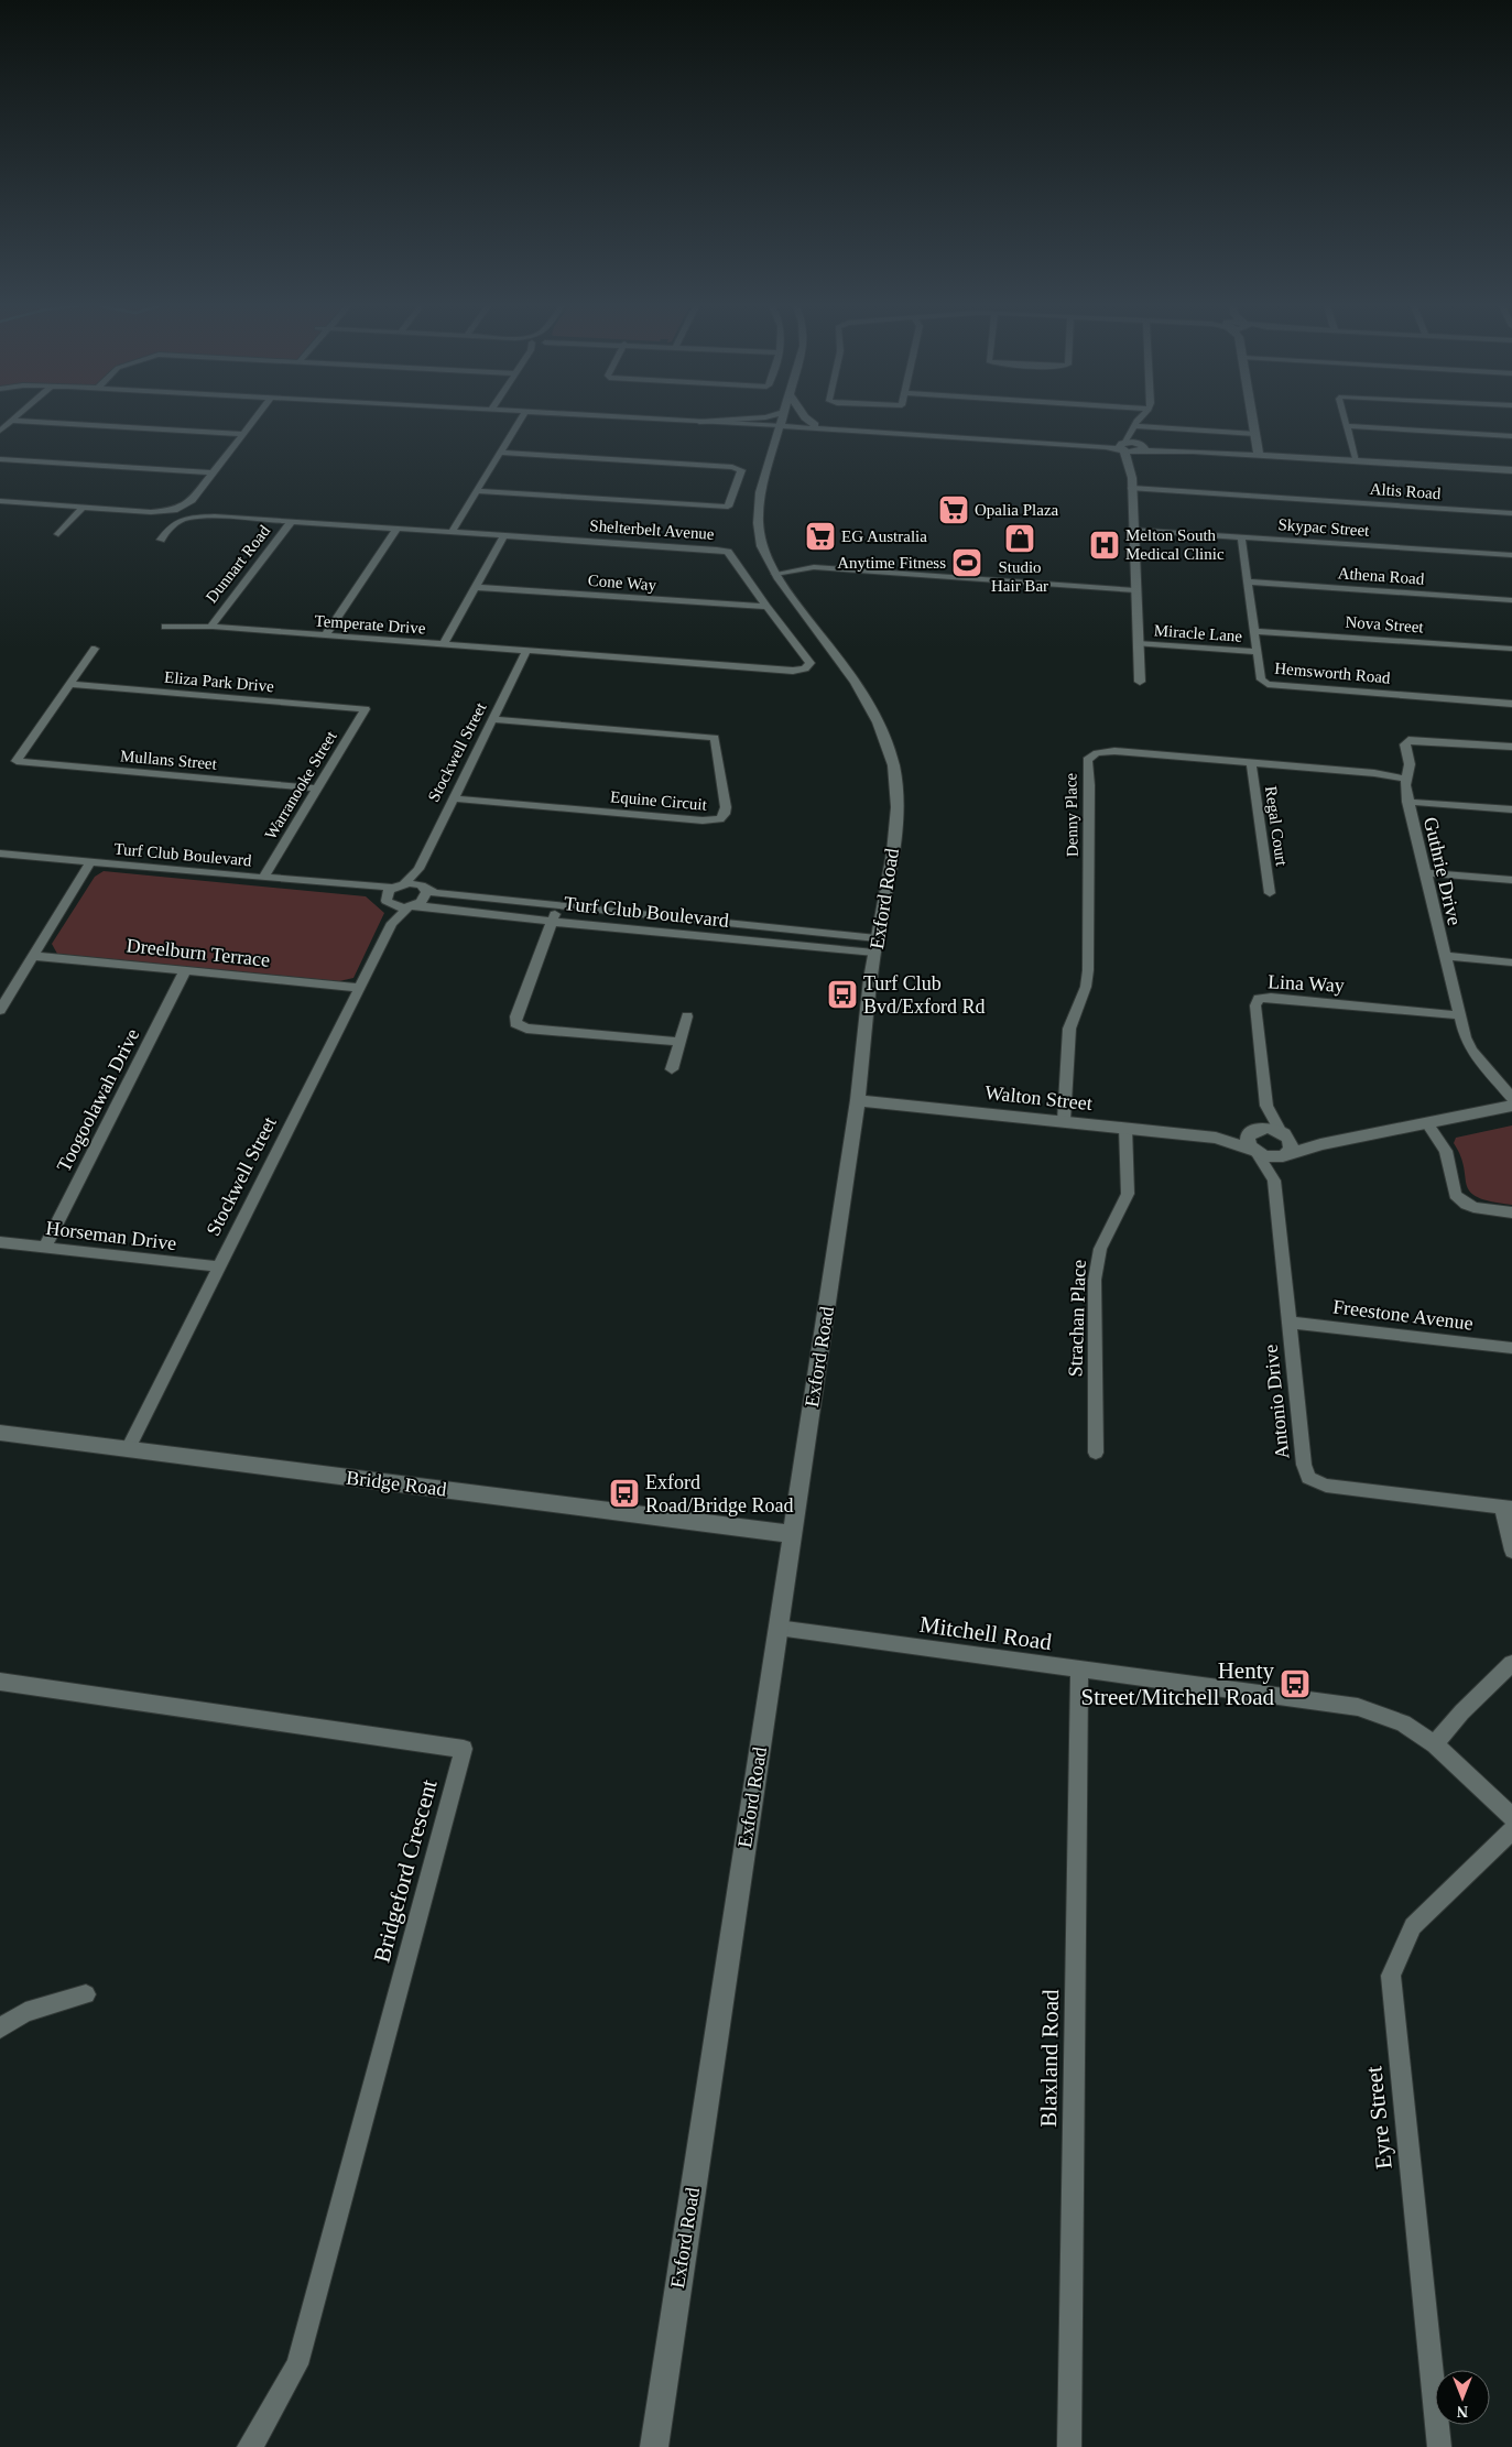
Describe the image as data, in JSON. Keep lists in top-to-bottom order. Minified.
{"streets":{"street":["Altis Road","Skypac Street","Shelterbelt Avenue","Dunnart Road","Athena Road","Cone Way","Temperate Drive","Nova Street","Miracle Lane","Hemsworth Road","Eliza Park Drive","Stockwell Street","Mullans Street","Warranooke Street","Equine Circuit","Denny Place","Regal Court","Turf Club Boulevard","Guthrie Drive","Exford Road","Dreelburn Terrace","Lina Way","Walton Street","Toogoolawah Drive","Horseman Drive","Freestone Avenue","Strachan Place","Antonio Drive","Bridge Road","Mitchell Road","Bridgeford Crescent","Blaxland Road","Eyre Street"]},"crossings":[["Skypac Street","Hemsworth Road"],["Shelterbelt Avenue","Dunnart Road"],["Shelterbelt Avenue","Cone Way"],["Shelterbelt Avenue","Temperate Drive"],["Shelterbelt Avenue","Stockwell Street"],["Dunnart Road","Temperate Drive"],["Athena Road","Hemsworth Road"],["Temperate Drive","Stockwell Street"],["Nova Street","Hemsworth Road"],["Miracle Lane","Hemsworth Road"],["Eliza Park Drive","Mullans Street"],["Eliza Park Drive","Warranooke Street"],["Stockwell Street","Equine Circuit"],["Stockwell Street","Turf Club Boulevard"],["Stockwell Street","Dreelburn Terrace"],["Stockwell Street","Horseman Drive"],["Stockwell Street","Bridge Road"],["Mullans Street","Warranooke Street"],["Warranooke Street","Turf Club Boulevard"],["Denny Place","Regal Court"],["Denny Place","Guthrie Drive"],["Denny Place","Walton Street"],["Turf Club Boulevard","Exford Road"],["Guthrie Drive","Lina Way"],["Exford Road","Walton Street"],["Exford Road","Bridge Road"],["Exford Road","Mitchell Road"],["Dreelburn Terrace","Toogoolawah Drive"],["Lina Way","Walton Street"],["Lina Way","Antonio Drive"],["Walton Street","Strachan Place"],["Walton Street","Antonio Drive"],["Toogoolawah Drive","Horseman Drive"],["Freestone Avenue","Antonio Drive"],["Mitchell Road","Blaxland Road"]],"places":{"supermarket":["Opalia Plaza","EG Australia"],"shop":["Studio Hair Bar"],"hospital":["Melton South Medical Clinic"],"sports":["Anytime Fitness"],"bus stop":["Turf Club Bvd/Exford Rd","Exford Road/Bridge Road","Henty Street/Mitchell Road"]},"north":"bottom"}
